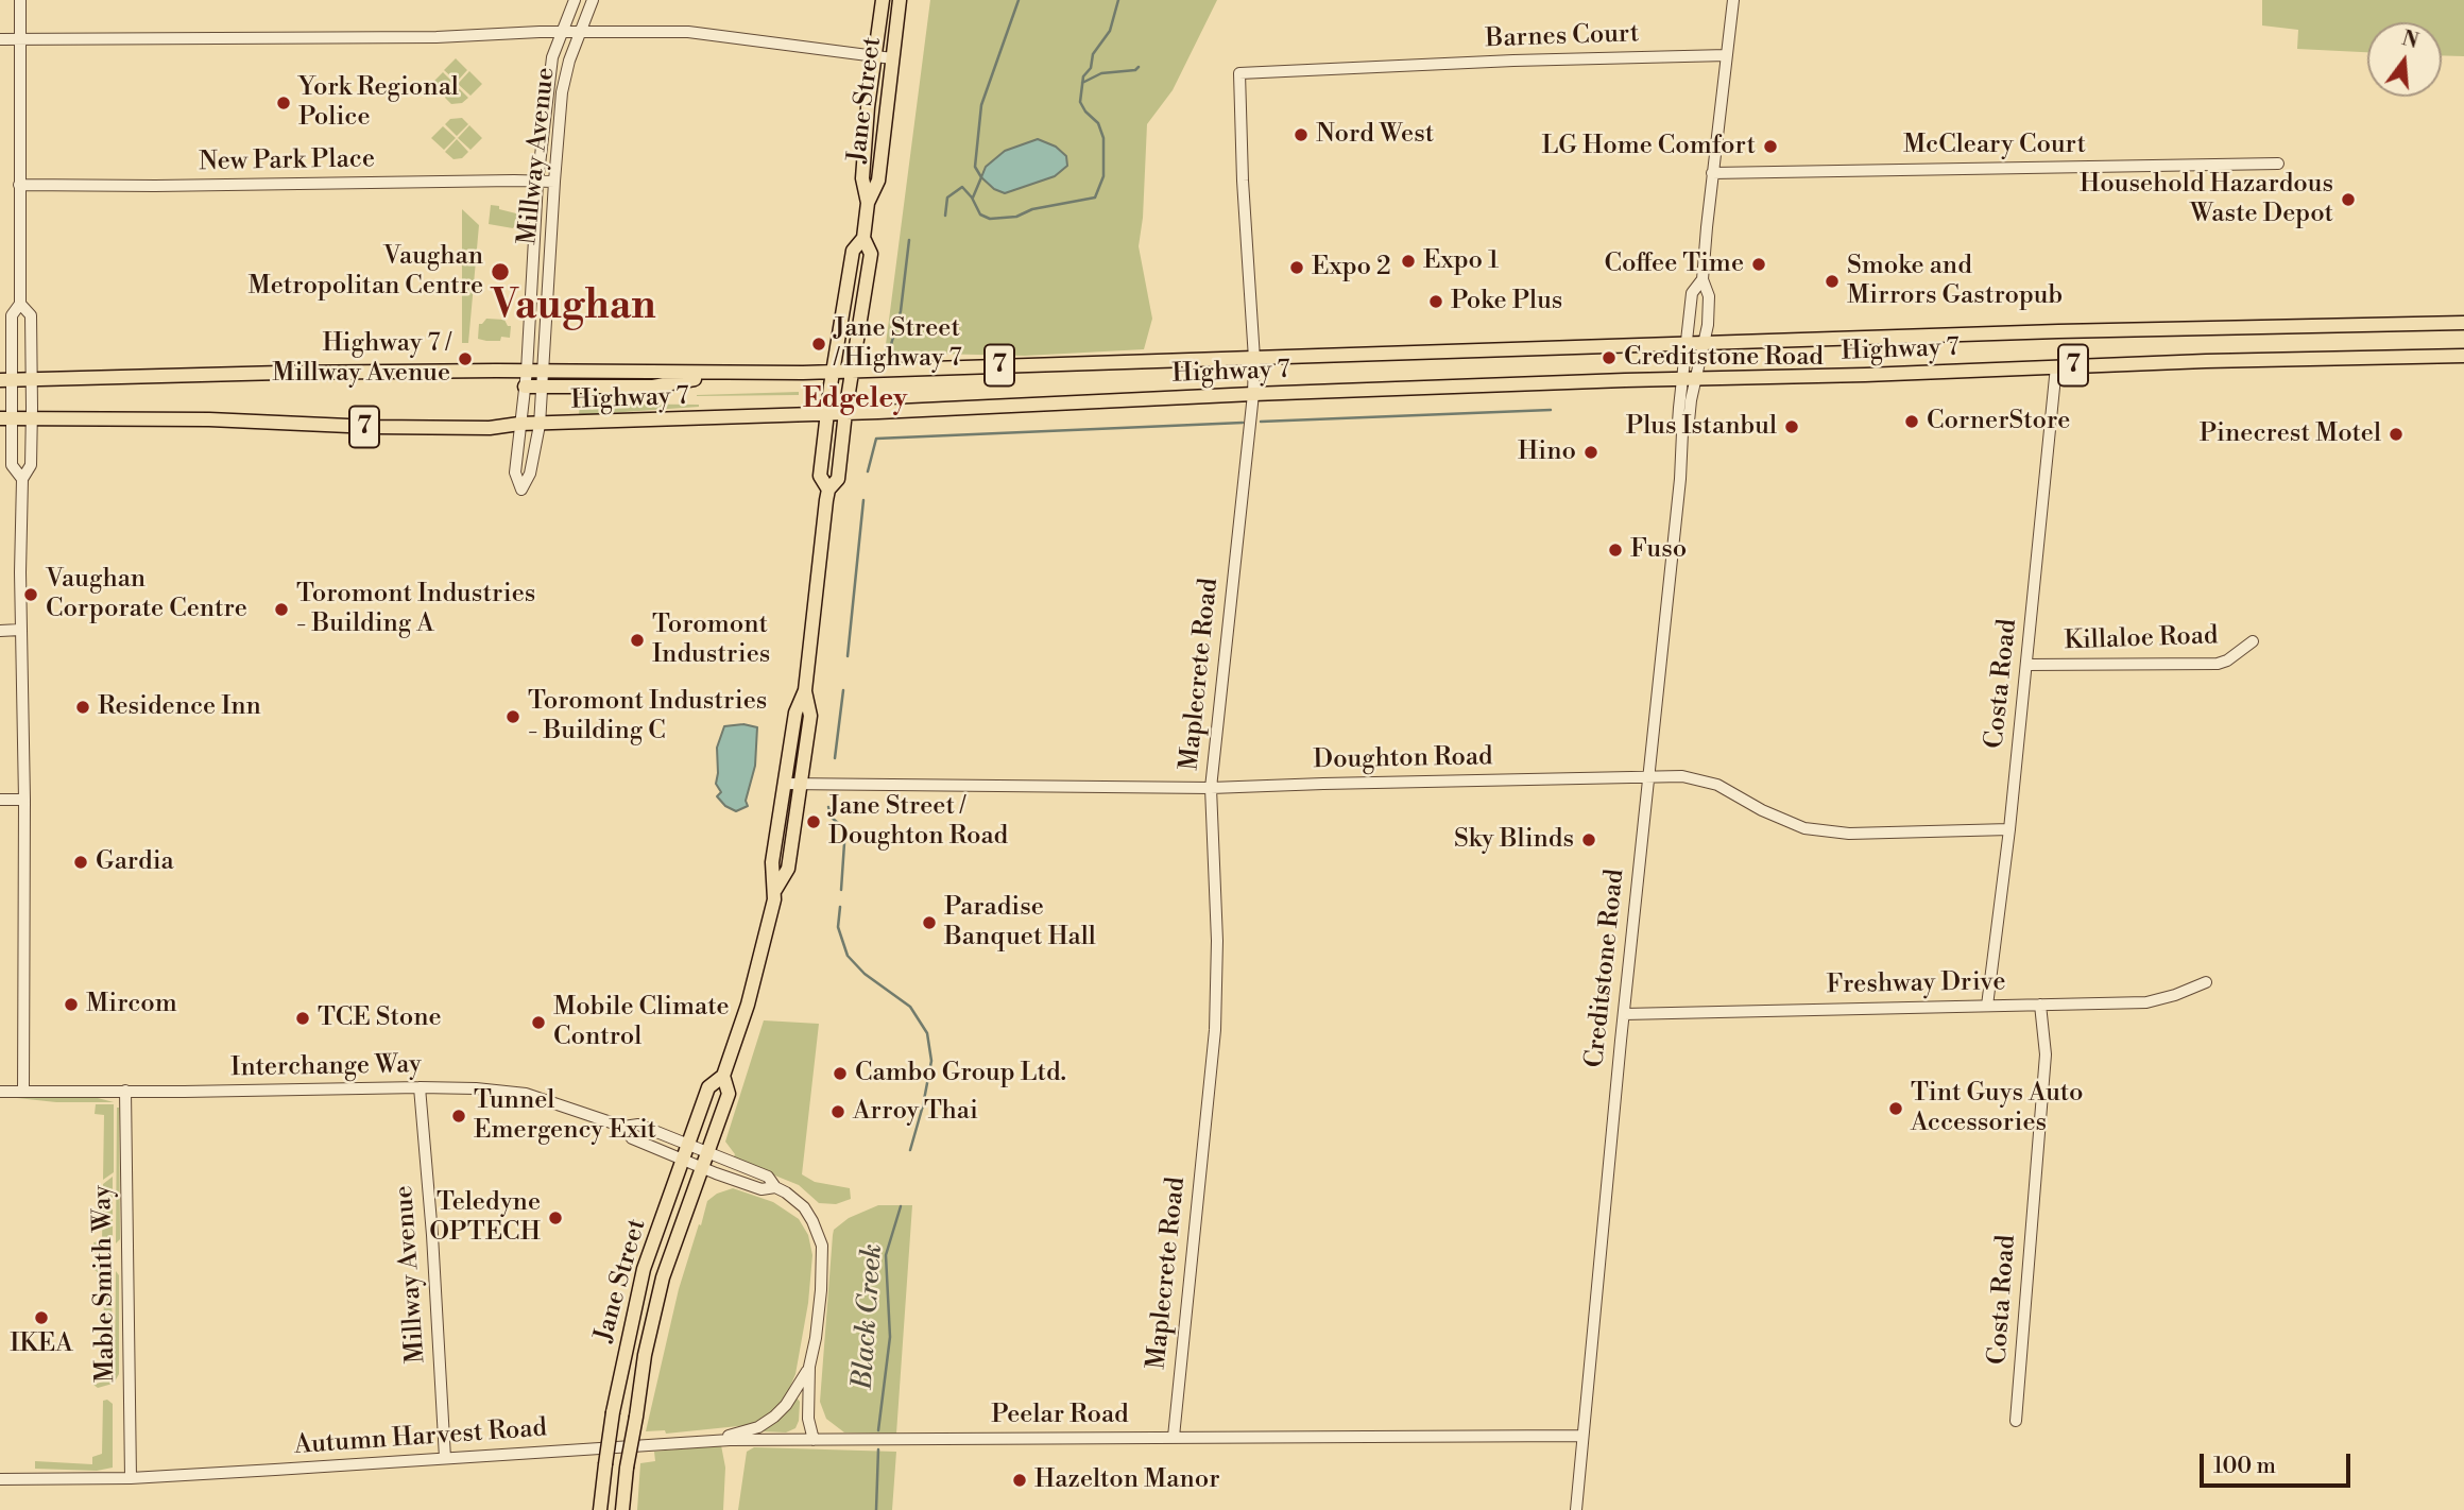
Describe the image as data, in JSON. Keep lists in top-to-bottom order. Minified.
{"streets":{"main road":["Jane Street","Highway 7","7"],"street":["Barnes Court","McCleary Court","Millway Avenue","New Park Place","Killaloe Road","Maplecrete Road","Costa Road","Doughton Road","Creditstone Road","Freshway Drive","Interchange Way","Mable Smith Way","Peelar Road","Autumn Harvest Road"]},"crossings":[["Barnes Court","Maplecrete Road"],["Barnes Court","Creditstone Road"],["Jane Street","Highway 7"],["Jane Street","Doughton Road"],["Jane Street","Interchange Way"],["McCleary Court","Creditstone Road"],["Millway Avenue","New Park Place"],["Millway Avenue","Highway 7"],["Millway Avenue","Interchange Way"],["Millway Avenue","Autumn Harvest Road"],["Highway 7","Maplecrete Road"],["Highway 7","Costa Road"],["Highway 7","Creditstone Road"],["Killaloe Road","Costa Road"],["Maplecrete Road","Doughton Road"],["Maplecrete Road","Peelar Road"],["Costa Road","Doughton Road"],["Costa Road","Freshway Drive"],["Doughton Road","Creditstone Road"],["Creditstone Road","Freshway Drive"],["Creditstone Road","Peelar Road"],["Interchange Way","Mable Smith Way"],["Mable Smith Way","Autumn Harvest Road"],["Peelar Road","Autumn Harvest Road"]],"districts":["Vaughan","Edgeley"],"water":["Black Creek"],"places":["York Regional Police","Nord West","LG Home Comfort","Household Hazardous Waste Depot","Expo 1","Coffee Time","Expo 2","Vaughan Metropolitan Centre","Smoke and Mirrors Gastropub","Poke Plus","Jane Street / Highway 7","Creditstone Road","Highway 7 / Millway Avenue","CornerStore","Plus Istanbul","Pinecrest Motel","Hino","Fuso","Vaughan Corporate Centre","Toromont Industries - Building A","Toromont Industries","Residence Inn","Toromont Industries - Building C","Jane Street / Doughton Road","Sky Blinds","Gardia","Paradise Banquet Hall","Mircom","TCE Stone","Mobile Climate Control","Cambo Group Ltd.","Tint Guys Auto Accessories","Arroy Thai","Tunnel Emergency Exit","Teledyne OPTECH","IKEA","Hazelton Manor"],"scale_bar":"100 m","north":"top"}
